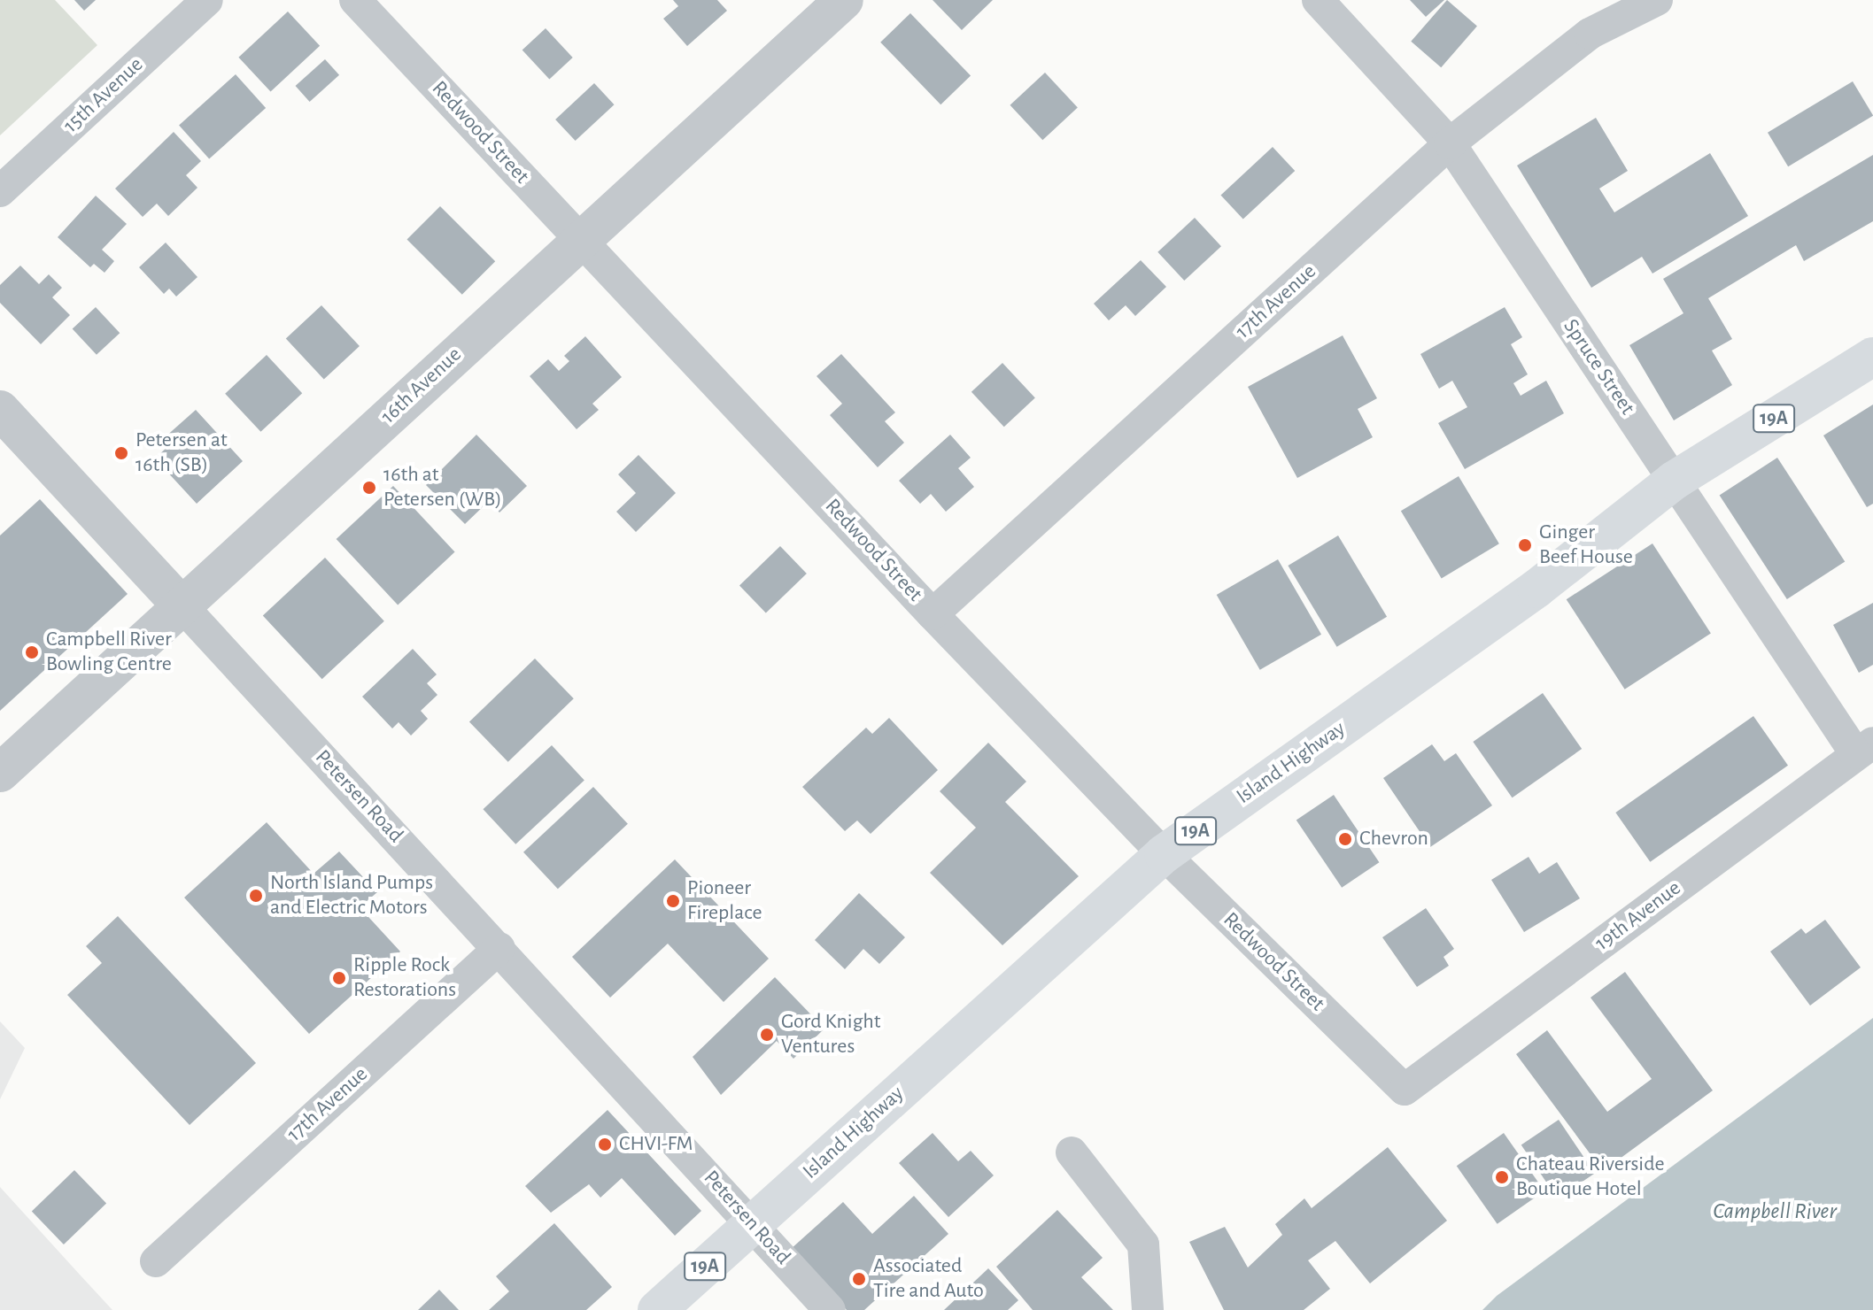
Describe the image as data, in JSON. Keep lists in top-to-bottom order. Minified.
{"streets":{"main road":["19A","Island Highway"],"street":["15th Avenue","Redwood Street","17th Avenue","Spruce Street","16th Avenue","Petersen Road","19th Avenue"]},"crossings":[["Redwood Street","17th Avenue"],["Redwood Street","16th Avenue"],["Redwood Street","Island Highway"],["Redwood Street","19th Avenue"],["17th Avenue","Spruce Street"],["17th Avenue","Petersen Road"],["Spruce Street","Island Highway"],["Spruce Street","19th Avenue"],["16th Avenue","Petersen Road"],["Island Highway","Petersen Road"]],"water":["Campbell River"],"places":["Petersen at 16th (SB)","16th at Petersen (WB)","Ginger Beef House","Campbell River Bowling Centre","Chevron","North Island Pumps and Electric Motors","Pioneer Fireplace","Ripple Rock Restorations","Gord Knight Ventures","CHVI-FM","Chateau Riverside Boutique Hotel","Associated Tire and Auto"]}
